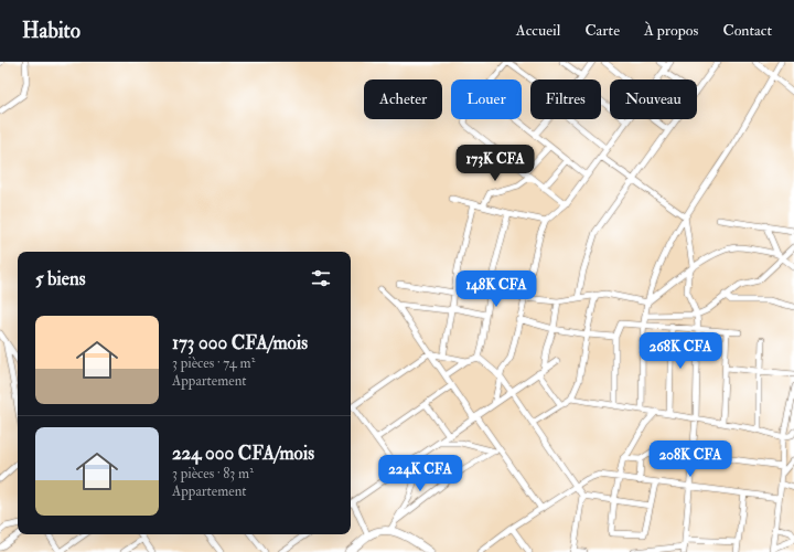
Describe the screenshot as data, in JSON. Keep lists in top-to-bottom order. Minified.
{"page":{"header":"Habito","nav":["Accueil","Carte","À propos","Contact"],"chip":["Acheter","Louer","Filtres","Nouveau"],"price":["173K CFA","148K CFA","268K CFA","208K CFA","224K CFA"],"heading":"5 biens","list":[{"name":"173 000 CFA/mois","note":"3 pièces · 74 m² · Appartement"},{"name":"224 000 CFA/mois","note":"3 pièces · 83 m² · Appartement"}]}}
